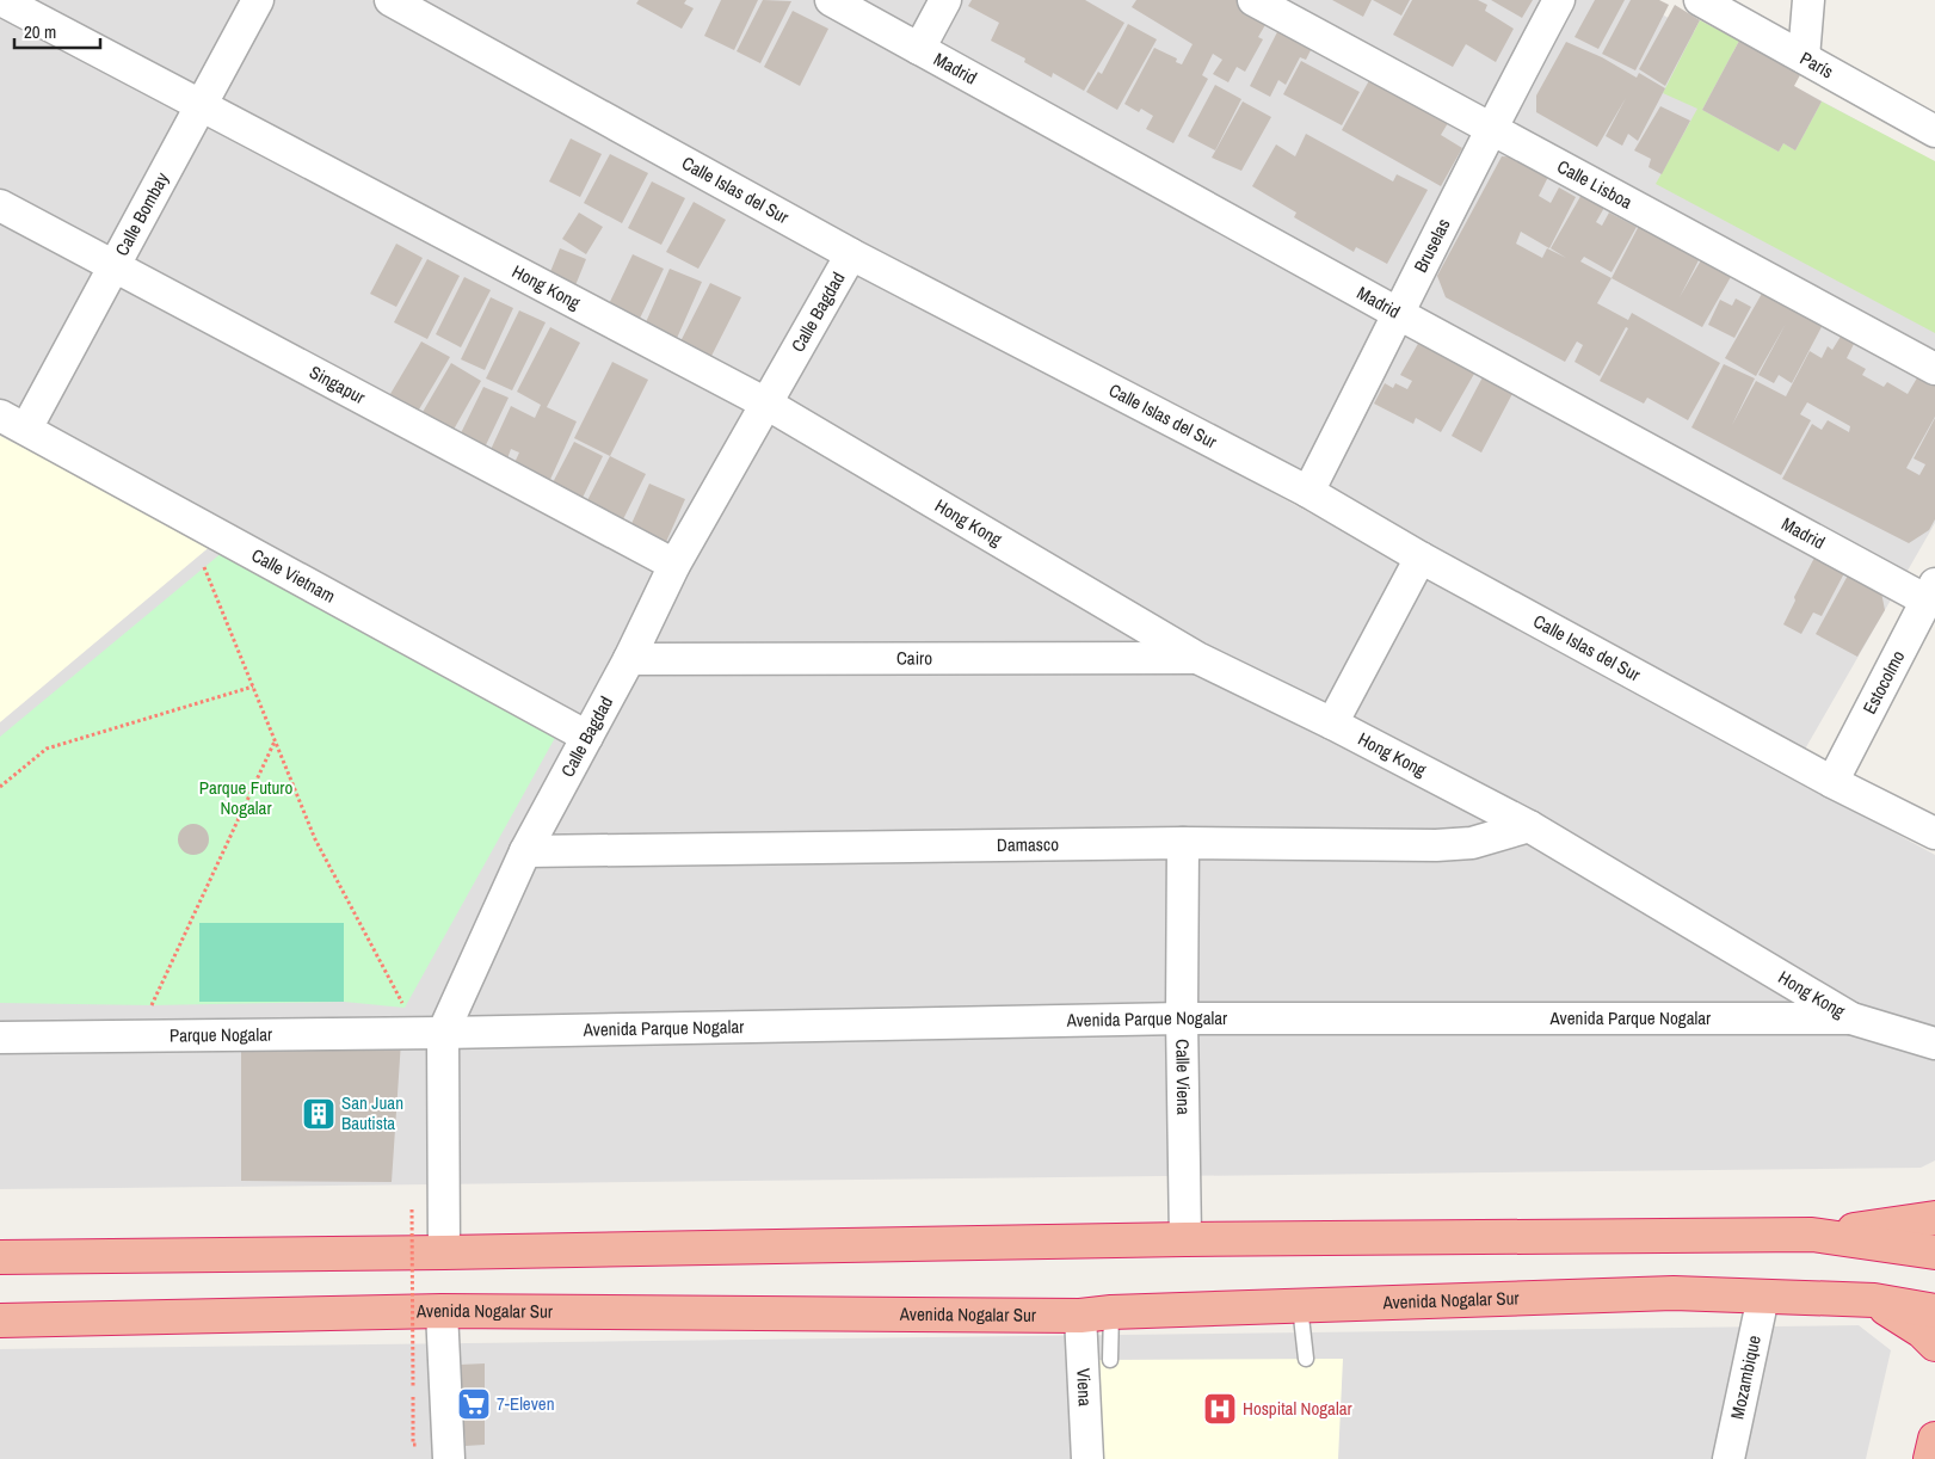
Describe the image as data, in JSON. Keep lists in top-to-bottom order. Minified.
{"streets":{"highway":["Avenida Nogalar Sur"],"street":["París","Madrid","Calle Lisboa","Calle Islas del Sur","Calle Bombay","Bruselas","Hong Kong","Calle Bagdad","Singapur","Calle Vietnam","Cairo","Estocolmo","Damasco","Avenida Parque Nogalar","Parque Nogalar","Calle Viena","Mozambique","Viena"]},"crossings":[["Madrid","Bruselas"],["Madrid","Estocolmo"],["Calle Lisboa","Bruselas"],["Calle Islas del Sur","Bruselas"],["Calle Islas del Sur","Calle Bagdad"],["Calle Islas del Sur","Estocolmo"],["Calle Bombay","Hong Kong"],["Calle Bombay","Singapur"],["Calle Bombay","Calle Vietnam"],["Hong Kong","Calle Bagdad"],["Hong Kong","Cairo"],["Hong Kong","Damasco"],["Hong Kong","Avenida Parque Nogalar"],["Calle Bagdad","Singapur"],["Calle Bagdad","Calle Vietnam"],["Calle Bagdad","Cairo"],["Calle Bagdad","Damasco"],["Calle Bagdad","Avenida Parque Nogalar"],["Calle Bagdad","Parque Nogalar"],["Damasco","Calle Viena"],["Avenida Parque Nogalar","Parque Nogalar"],["Avenida Parque Nogalar","Calle Viena"],["Avenida Nogalar Sur","Mozambique"],["Avenida Nogalar Sur","Viena"]],"parks":["Parque Futuro Nogalar"],"places":{"building":["San Juan Bautista"],"supermarket":["7-Eleven"],"hospital":["Hospital Nogalar"]},"scale_bar":"20 m"}
